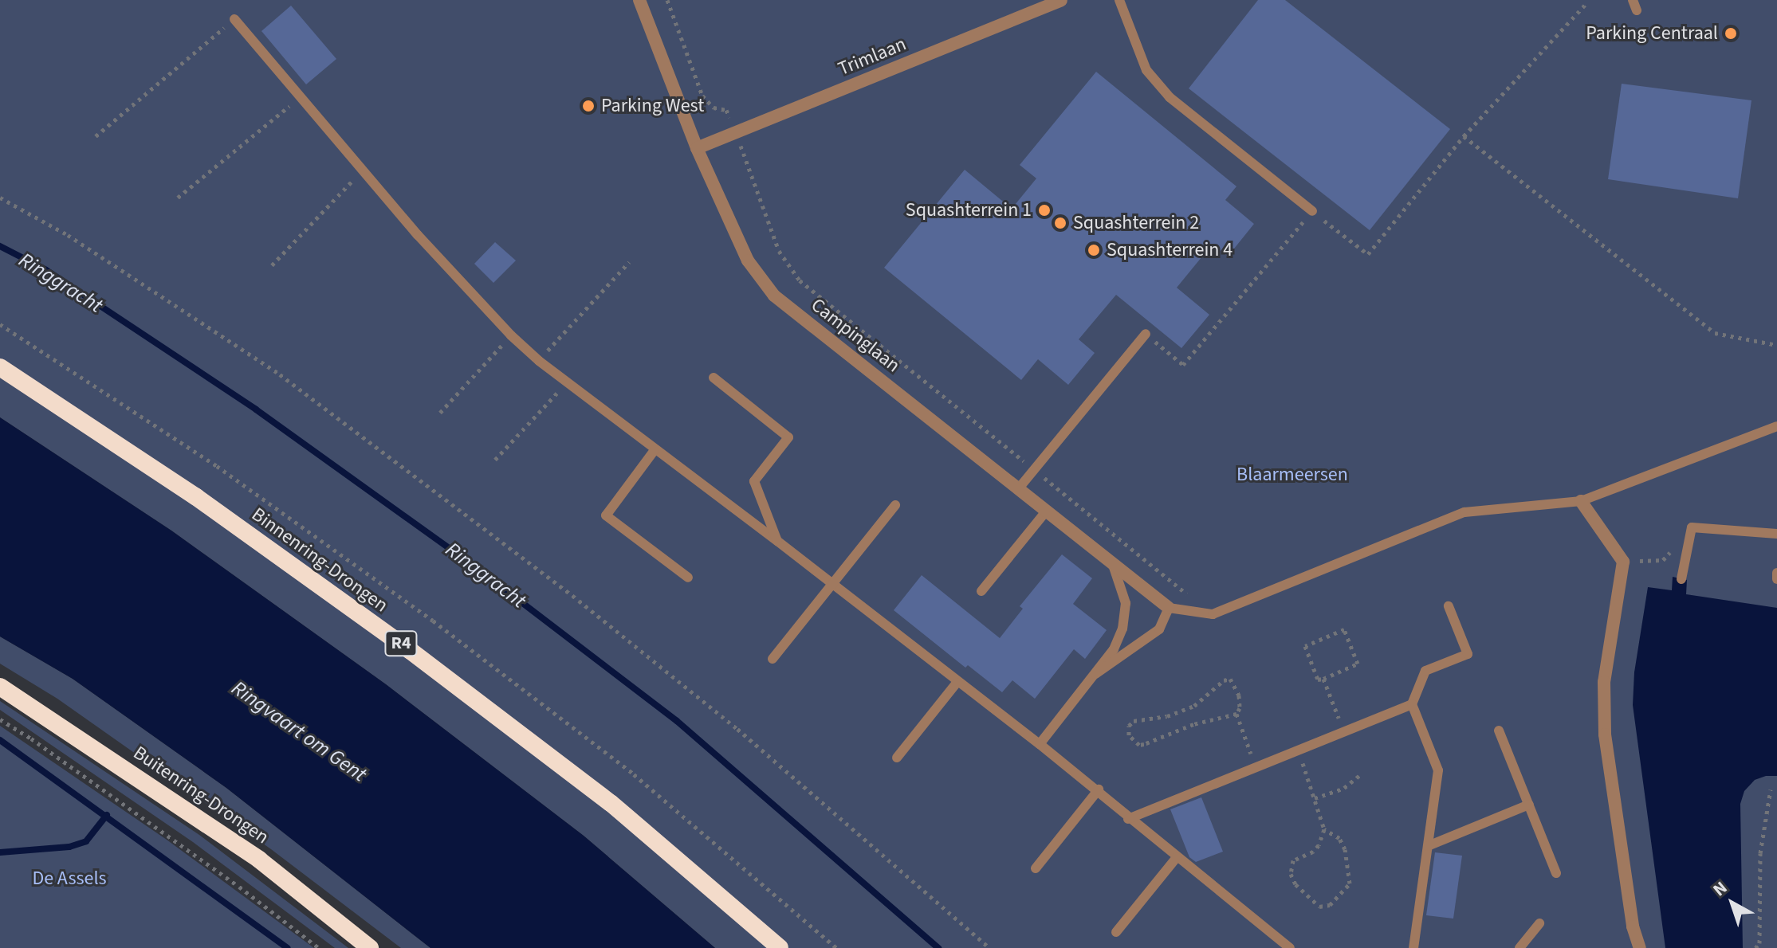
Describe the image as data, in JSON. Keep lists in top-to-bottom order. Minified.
{"streets":{"highway":["Binnenring-Drongen","R4","Buitenring-Drongen"],"street":["Trimlaan","Campinglaan"]},"crossings":[["Trimlaan","Campinglaan"]],"water":["Ringgracht","Ringvaart om Gent"],"parks":["Blaarmeersen","De Assels"],"places":["Parking Centraal","Parking West","Squashterrein 1","Squashterrein 2","Squashterrein 4"],"north":"top left"}
